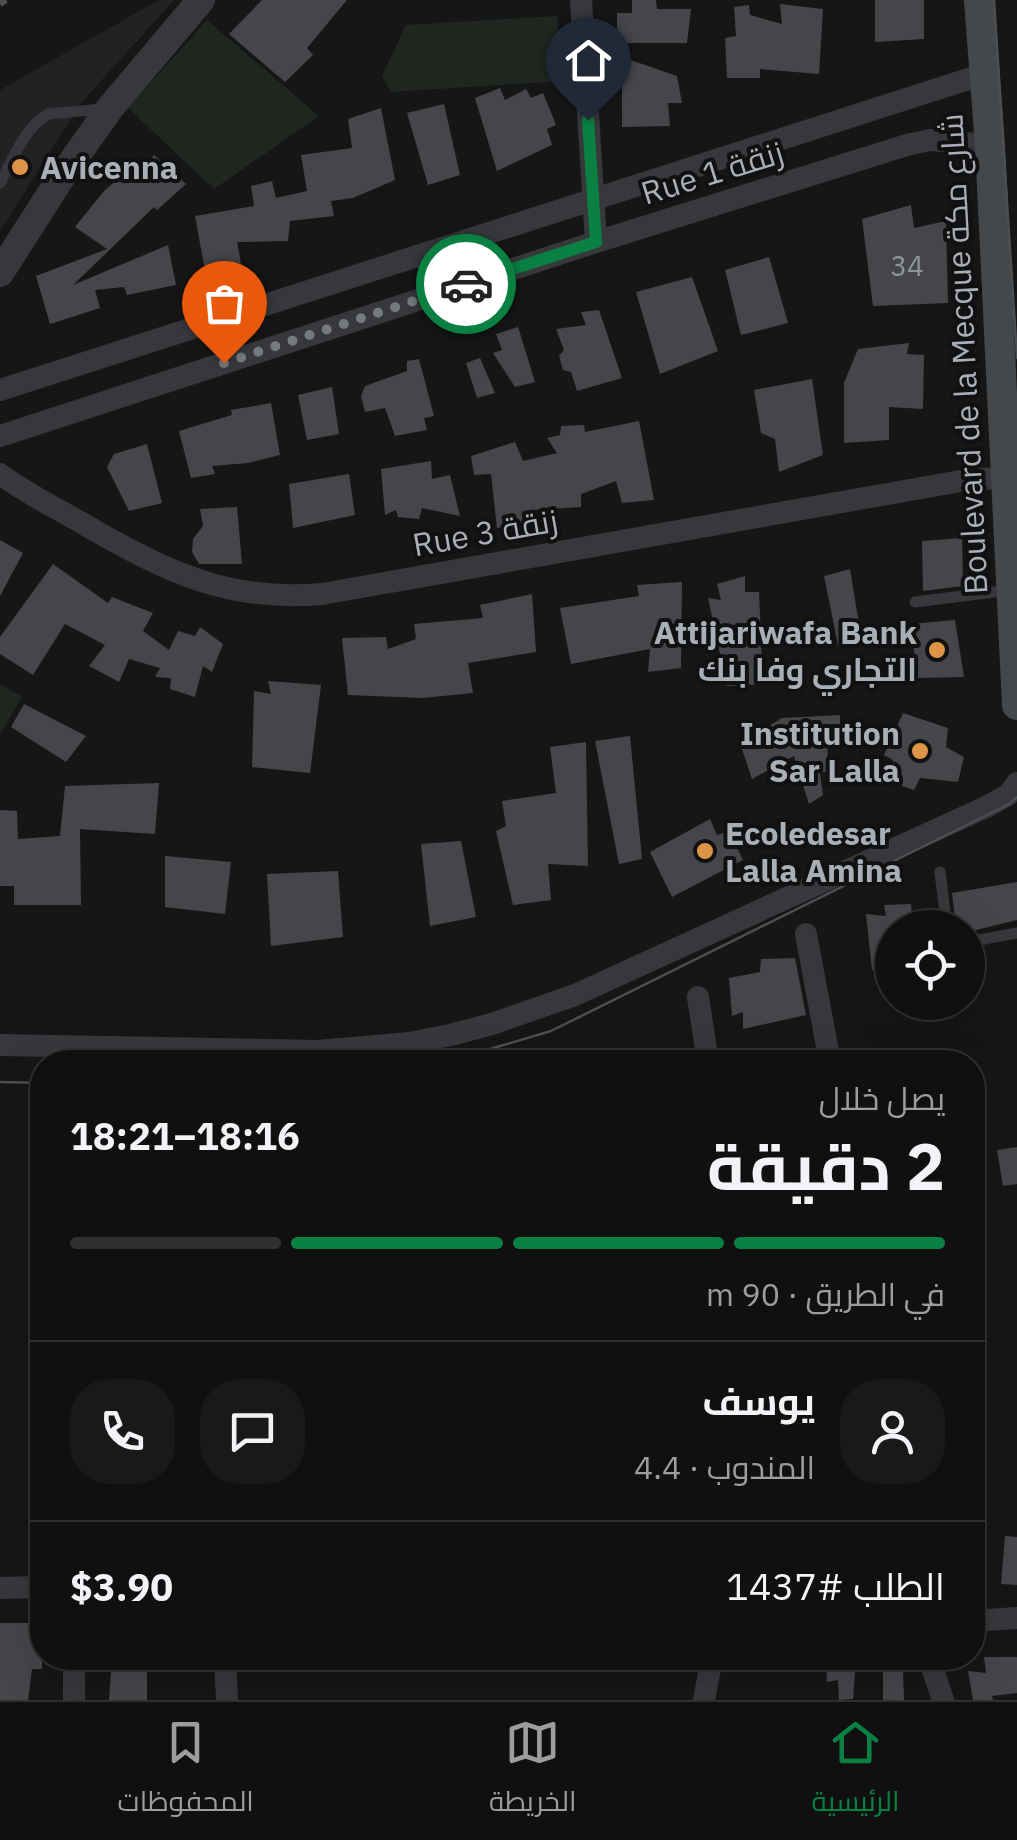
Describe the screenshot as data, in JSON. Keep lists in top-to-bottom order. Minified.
{"streets":{"main road":["Boulevard de la Mecque شارع مكة"],"street":["Rue 1 زنقة","Rue 3 زنقة"]},"crossings":[["Rue 1 زنقة","Boulevard de la Mecque شارع مكة"],["Boulevard de la Mecque شارع مكة","Rue 3 زنقة"]],"places":["Avicenna","Attijariwafa Bank التجاري وفا بنك","Institution Sar Lalla","Ecoledesar Lalla Amina"],"house_numbers":["34"],"page":{"heading":["2 دقيقة","يصل خلال","18:16–18:21"],"panel":["يوسف","المندوب · 4.4","الطلب #1437","$3.90"],"bar":"في الطريق · 90 m","tabs":["الرئيسية","الخريطة","المحفوظات"]}}
